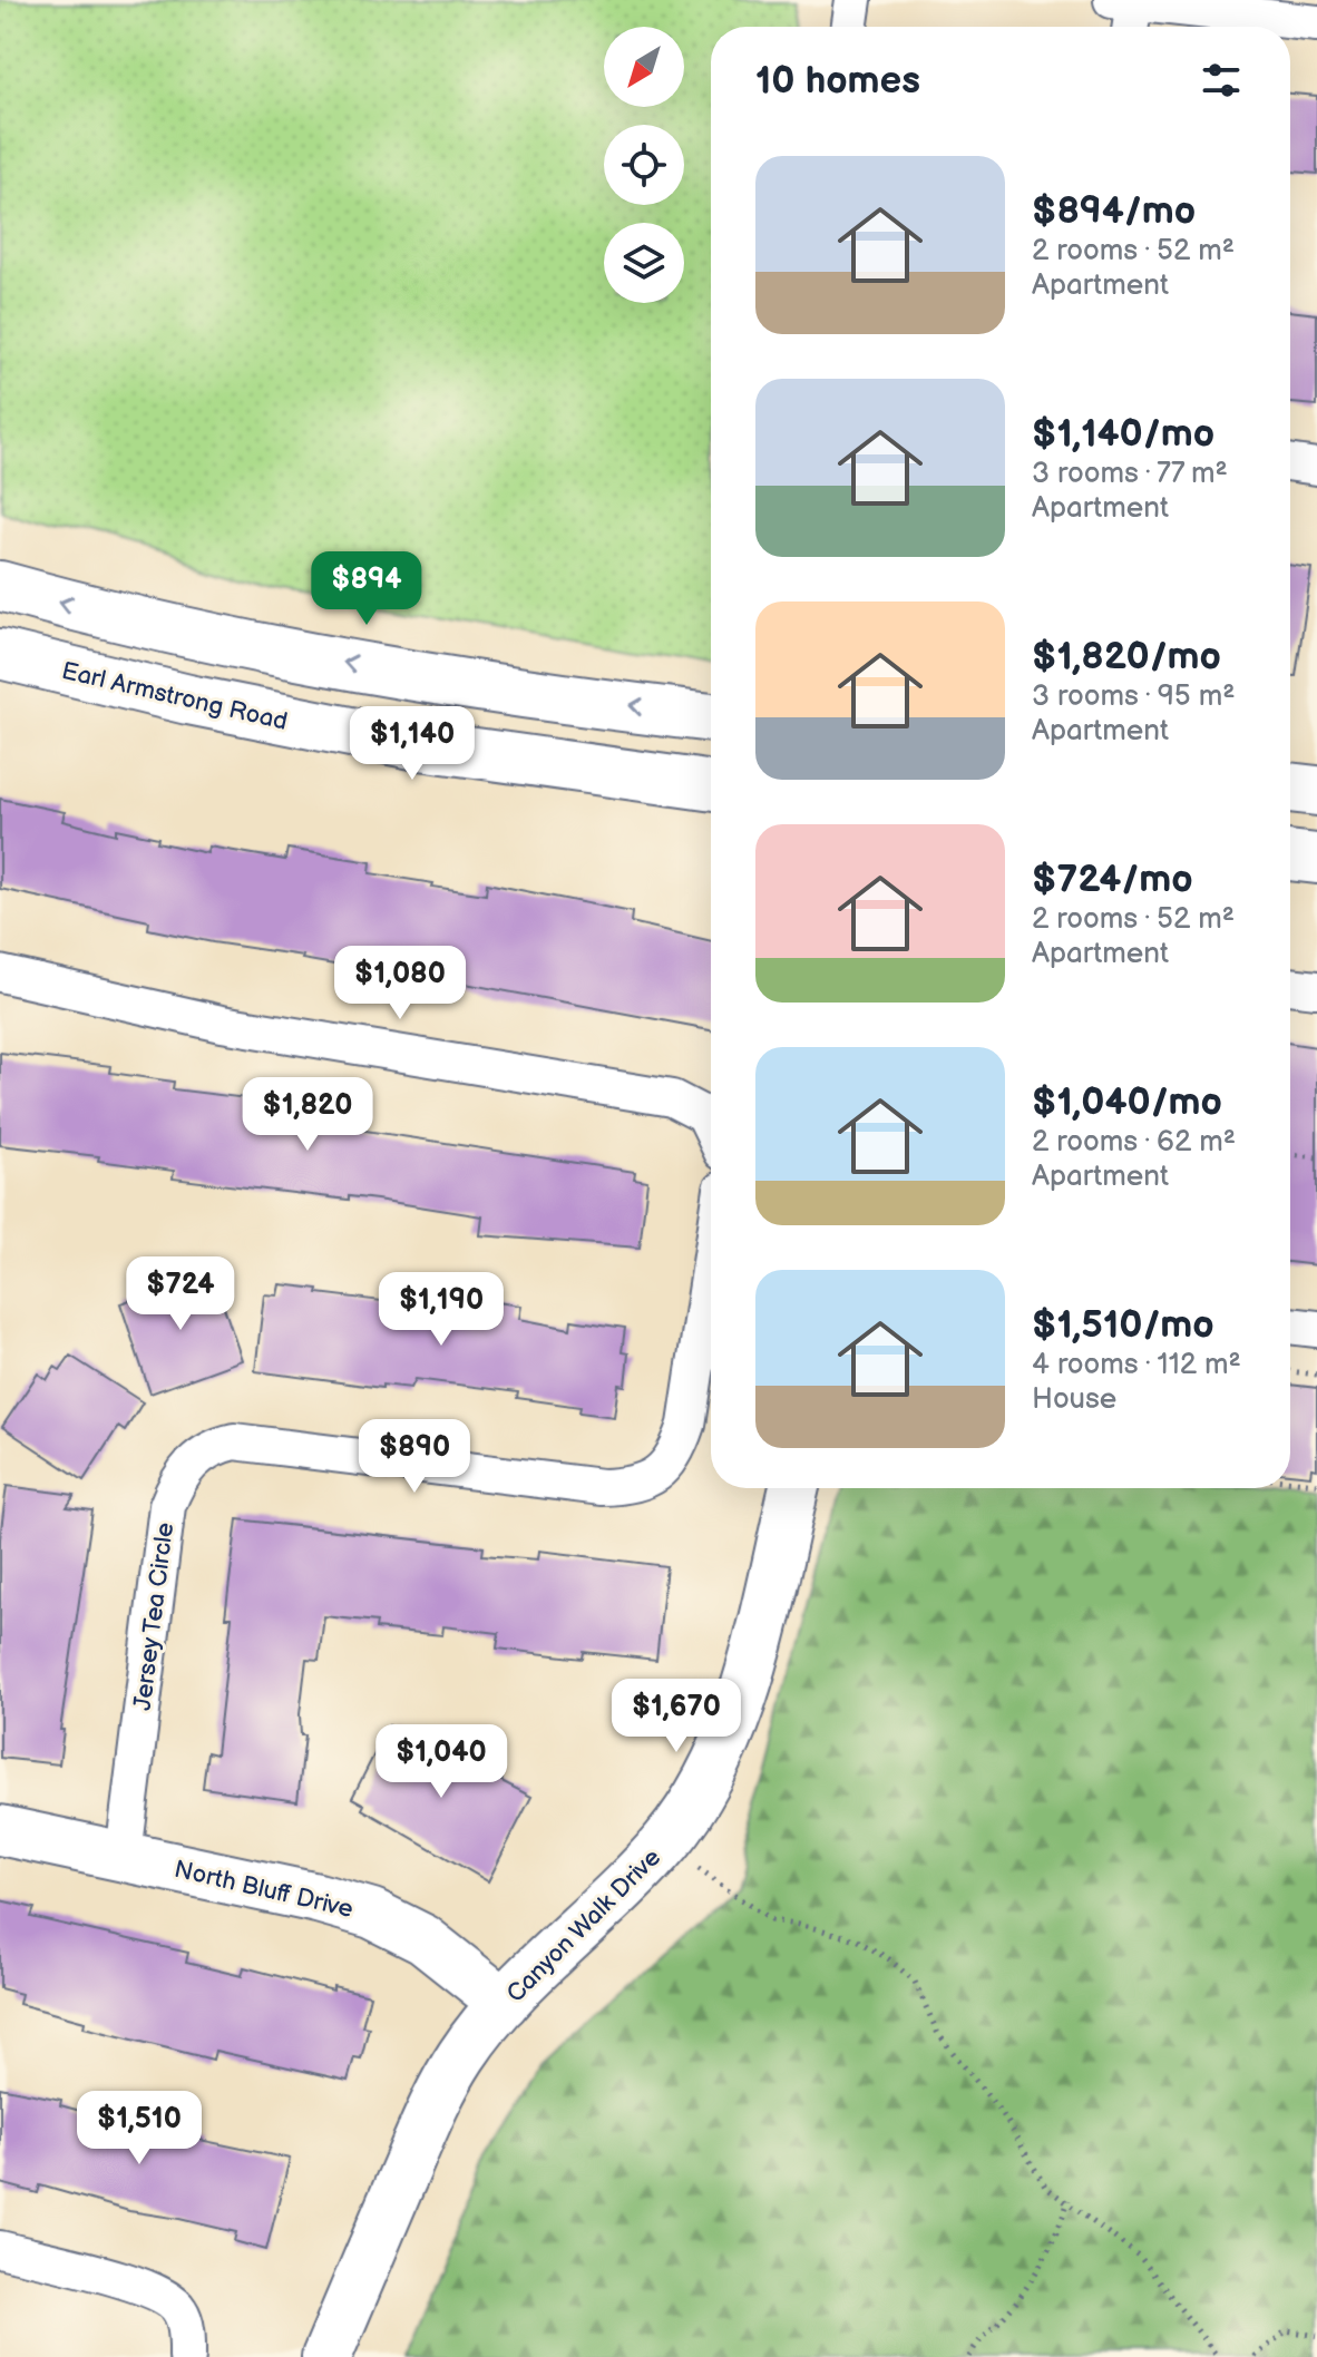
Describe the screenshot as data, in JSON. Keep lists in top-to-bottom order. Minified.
{"streets":{"main road":["Earl Armstrong Road","North Bluff Drive","Canyon Walk Drive"],"street":["Jersey Tea Circle"]},"crossings":[["Jersey Tea Circle","North Bluff Drive"],["North Bluff Drive","Canyon Walk Drive"]],"north":"bottom left","page":{"heading":"10 homes","list":[{"name":"$894/mo","note":"2 rooms · 52 m² · Apartment"},{"name":"$1,140/mo","note":"3 rooms · 77 m² · Apartment"},{"name":"$1,820/mo","note":"3 rooms · 95 m² · Apartment"},{"name":"$724/mo","note":"2 rooms · 52 m² · Apartment"},{"name":"$1,040/mo","note":"2 rooms · 62 m² · Apartment"},{"name":"$1,510/mo","note":"4 rooms · 112 m² · House"}],"price":["$894","$1,140","$1,080","$1,820","$724","$1,190","$890","$1,670","$1,040","$1,510"]}}
